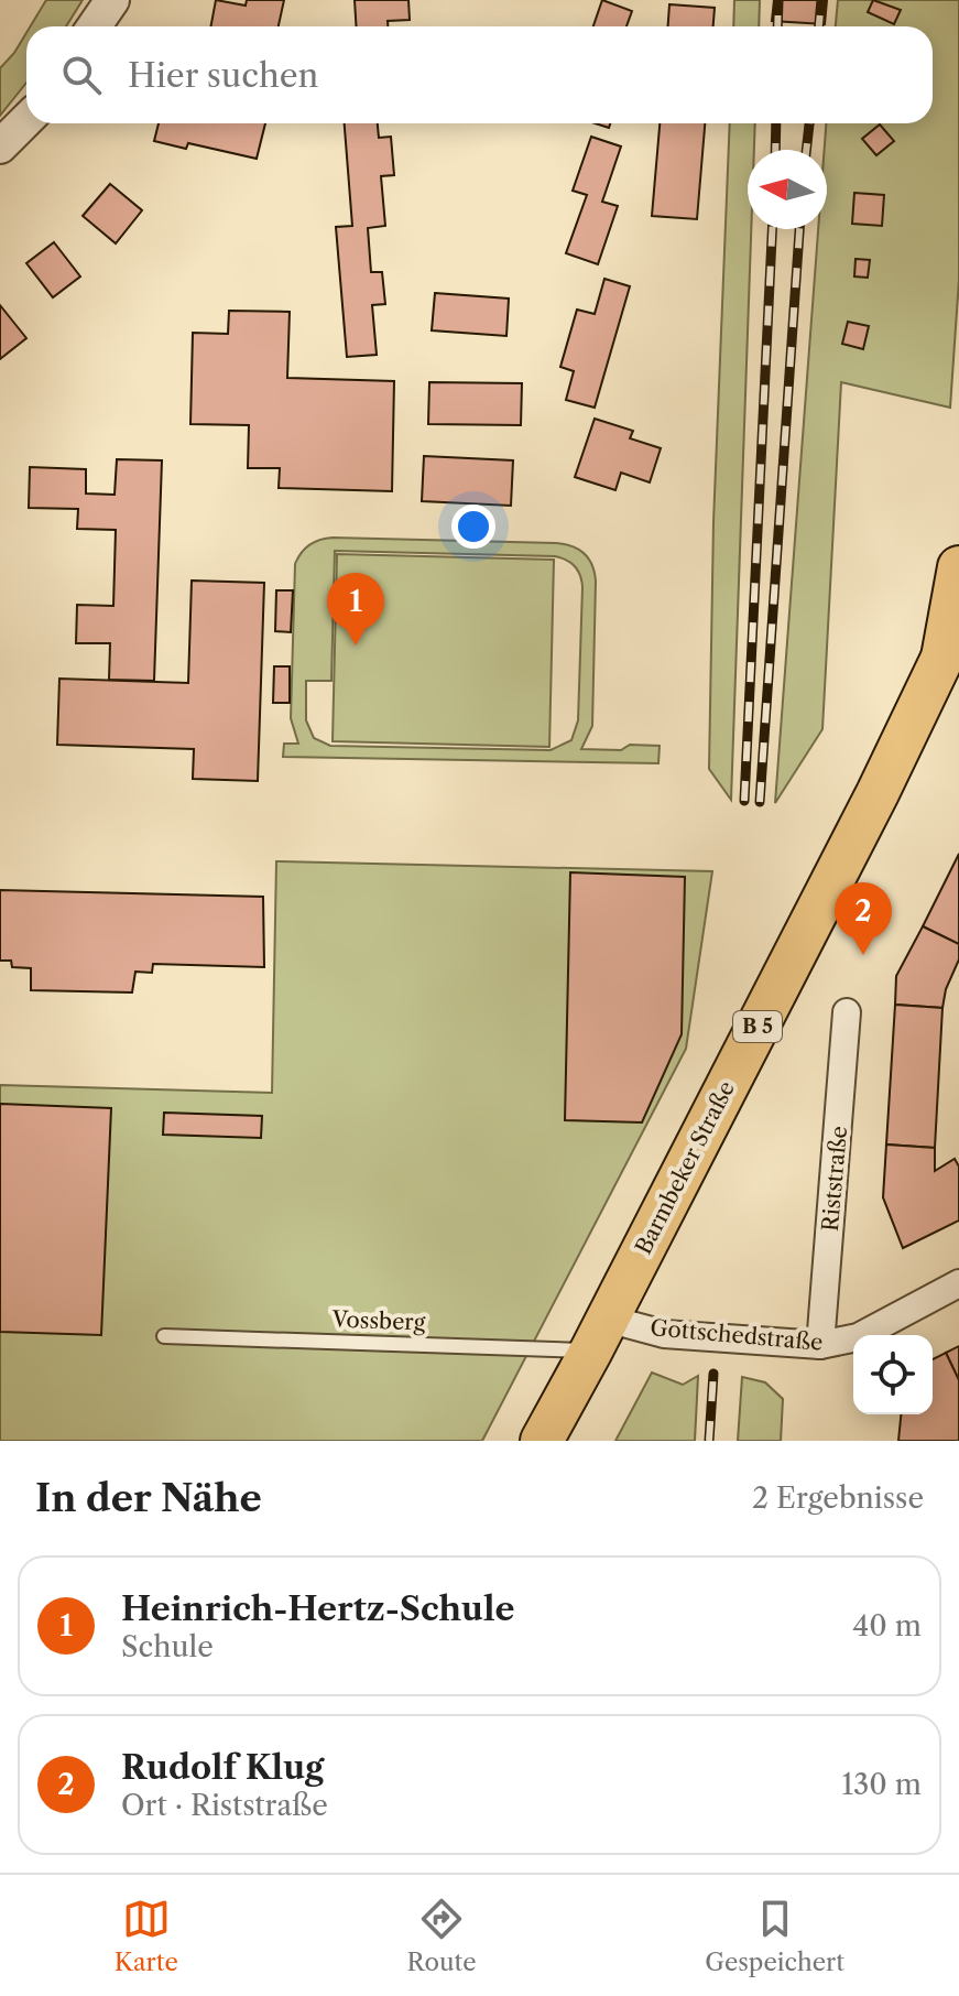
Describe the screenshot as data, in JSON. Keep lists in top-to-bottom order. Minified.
{"streets":{"main road":["B 5","Barmbeker Straße"],"street":["Riststraße","Gottschedstraße"],"lane":["Vossberg"]},"crossings":[["Barmbeker Straße","Vossberg"],["Barmbeker Straße","Gottschedstraße"],["Riststraße","Gottschedstraße"],["Vossberg","Gottschedstraße"]],"north":"left","page":{"search":"Hier suchen","pins":["1","2"],"heading":["In der Nähe","2 Ergebnisse"],"list":[{"mark":"1","name":"Heinrich-Hertz-Schule","note":"Schule","value":"40 m"},{"mark":"2","name":"Rudolf Klug","note":"Ort · Riststraße","value":"130 m"}],"nav":["Karte","Route","Gespeichert"]}}
